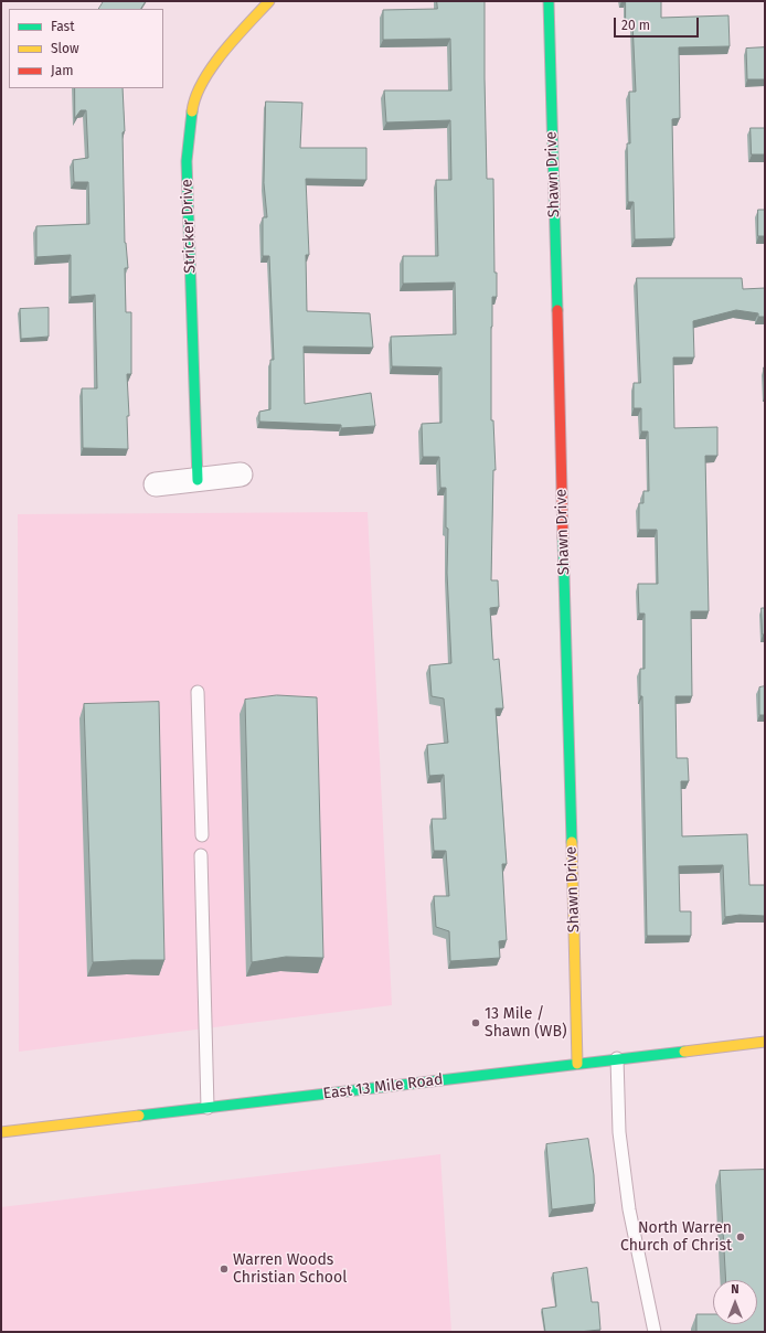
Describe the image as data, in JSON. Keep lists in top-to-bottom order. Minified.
{"streets":{"street":["Shawn Drive","Stricker Drive","East 13 Mile Road"]},"crossings":[["Shawn Drive","East 13 Mile Road"]],"places":["13 Mile / Shawn (WB)","North Warren Church of Christ","Warren Woods Christian School"],"legend":["Fast","Slow","Jam"],"scale_bar":"20 m","north":"top"}
